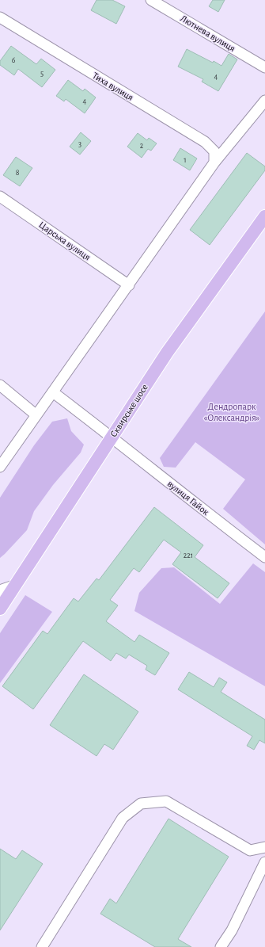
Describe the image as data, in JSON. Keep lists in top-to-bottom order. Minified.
{"streets":{"main road":["Сквирське шосе"],"street":["Лютнева вулиця","Тиха вулиця","Царська вулиця","вулиця Гайок"]},"crossings":[["Сквирське шосе","вулиця Гайок"]],"parks":["Дендропарк «Олександрія»"],"house_numbers":["6","5","4","4","3","2","1","8","221"]}
